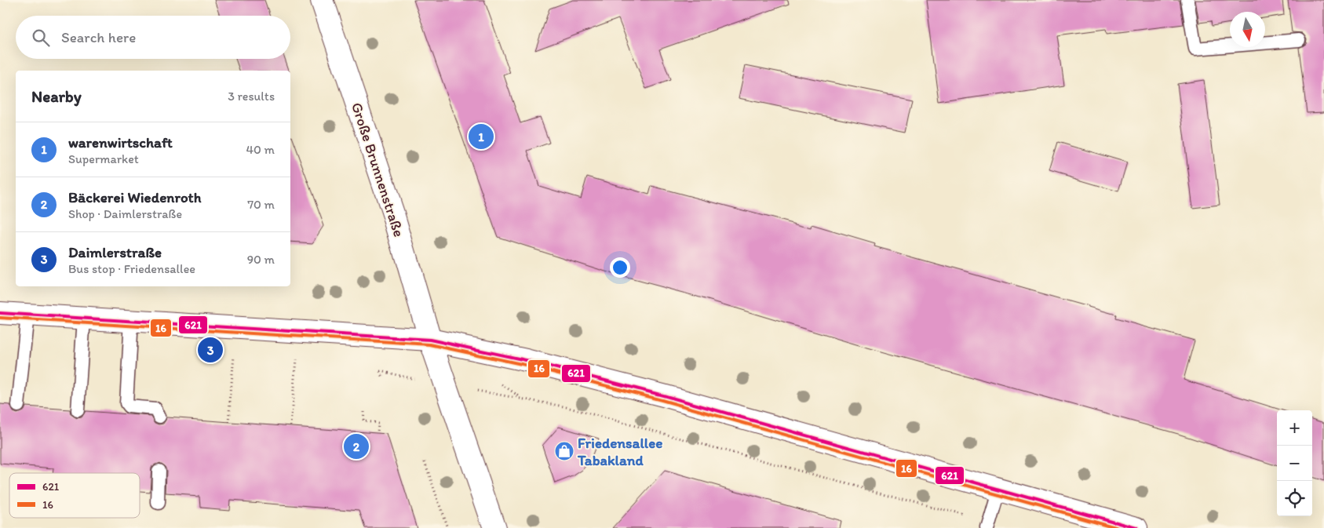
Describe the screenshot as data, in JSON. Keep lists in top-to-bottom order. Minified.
{"streets":{"street":["Große Brunnenstraße"]},"places":{"shop":["Friedensallee Tabakland"]},"lines":["transit line 621","transit line 16"],"legend":["621","16"],"north":"bottom","page":{"search":"Search here","heading":["Nearby","3 results"],"list":[{"mark":"1","name":"warenwirtschaft","note":"Supermarket","value":"40 m"},{"mark":"2","name":"Bäckerei Wiedenroth","note":"Shop · Daimlerstraße","value":"70 m"},{"mark":"3","name":"Daimlerstraße","note":"Bus stop · Friedensallee","value":"90 m"}],"pins":["1","3","2"],"map_buttons":["+","−"]}}
